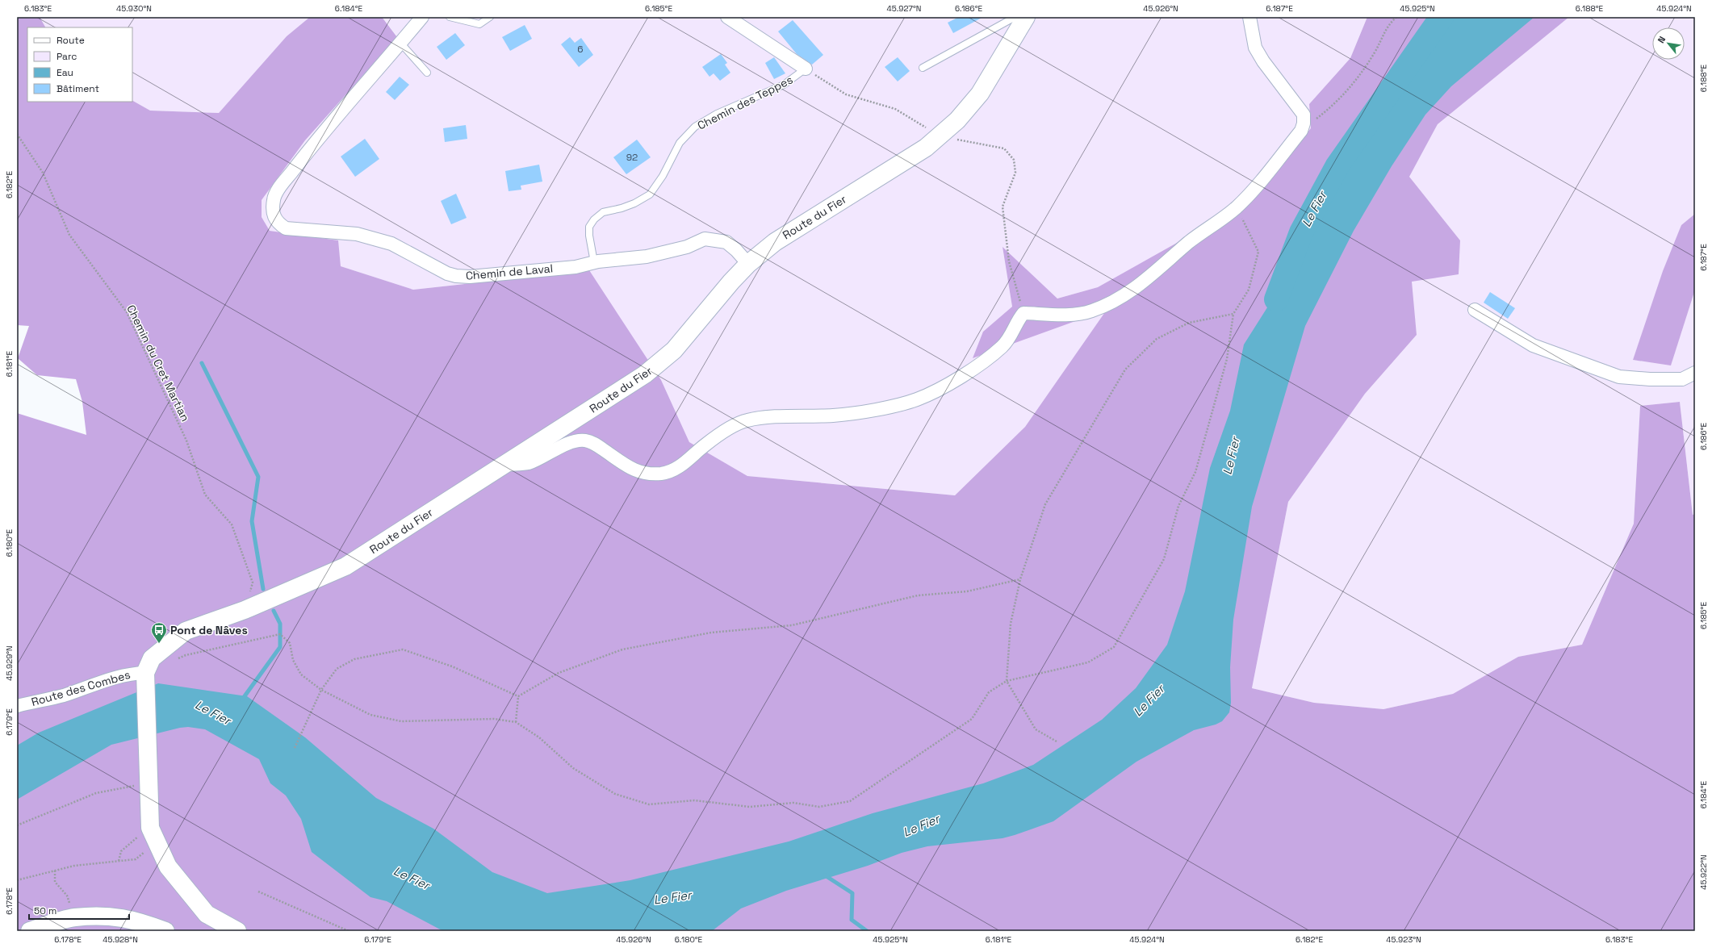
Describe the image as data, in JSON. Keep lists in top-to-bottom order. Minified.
{"streets":{"main road":["Route du Fier"],"street":["Chemin des Teppes","Chemin de Laval","Route des Combes"],"path":["Chemin du Cret Martian"]},"crossings":[["Chemin des Teppes","Route du Fier"],["Chemin des Teppes","Chemin de Laval"],["Route du Fier","Chemin de Laval"],["Route du Fier","Chemin du Cret Martian"],["Route du Fier","Route des Combes"]],"water":["Le Fier"],"places":{"bus stop":["Pont de Nâves"]},"house_numbers":["6","92"],"legend":["Route","Parc","Eau","Bâtiment"],"scale_bar":"50 m","north":"top left","coordinates":["6.183°E","45.930°N","6.184°E","6.185°E","45.927°N","6.186°E","45.926°N","6.187°E","45.925°N","6.188°E","45.924°N","6.182°E","6.181°E","6.180°E","45.929°N","6.179°E","45.922°N","6.178°E","45.928°N","45.923°N"]}
